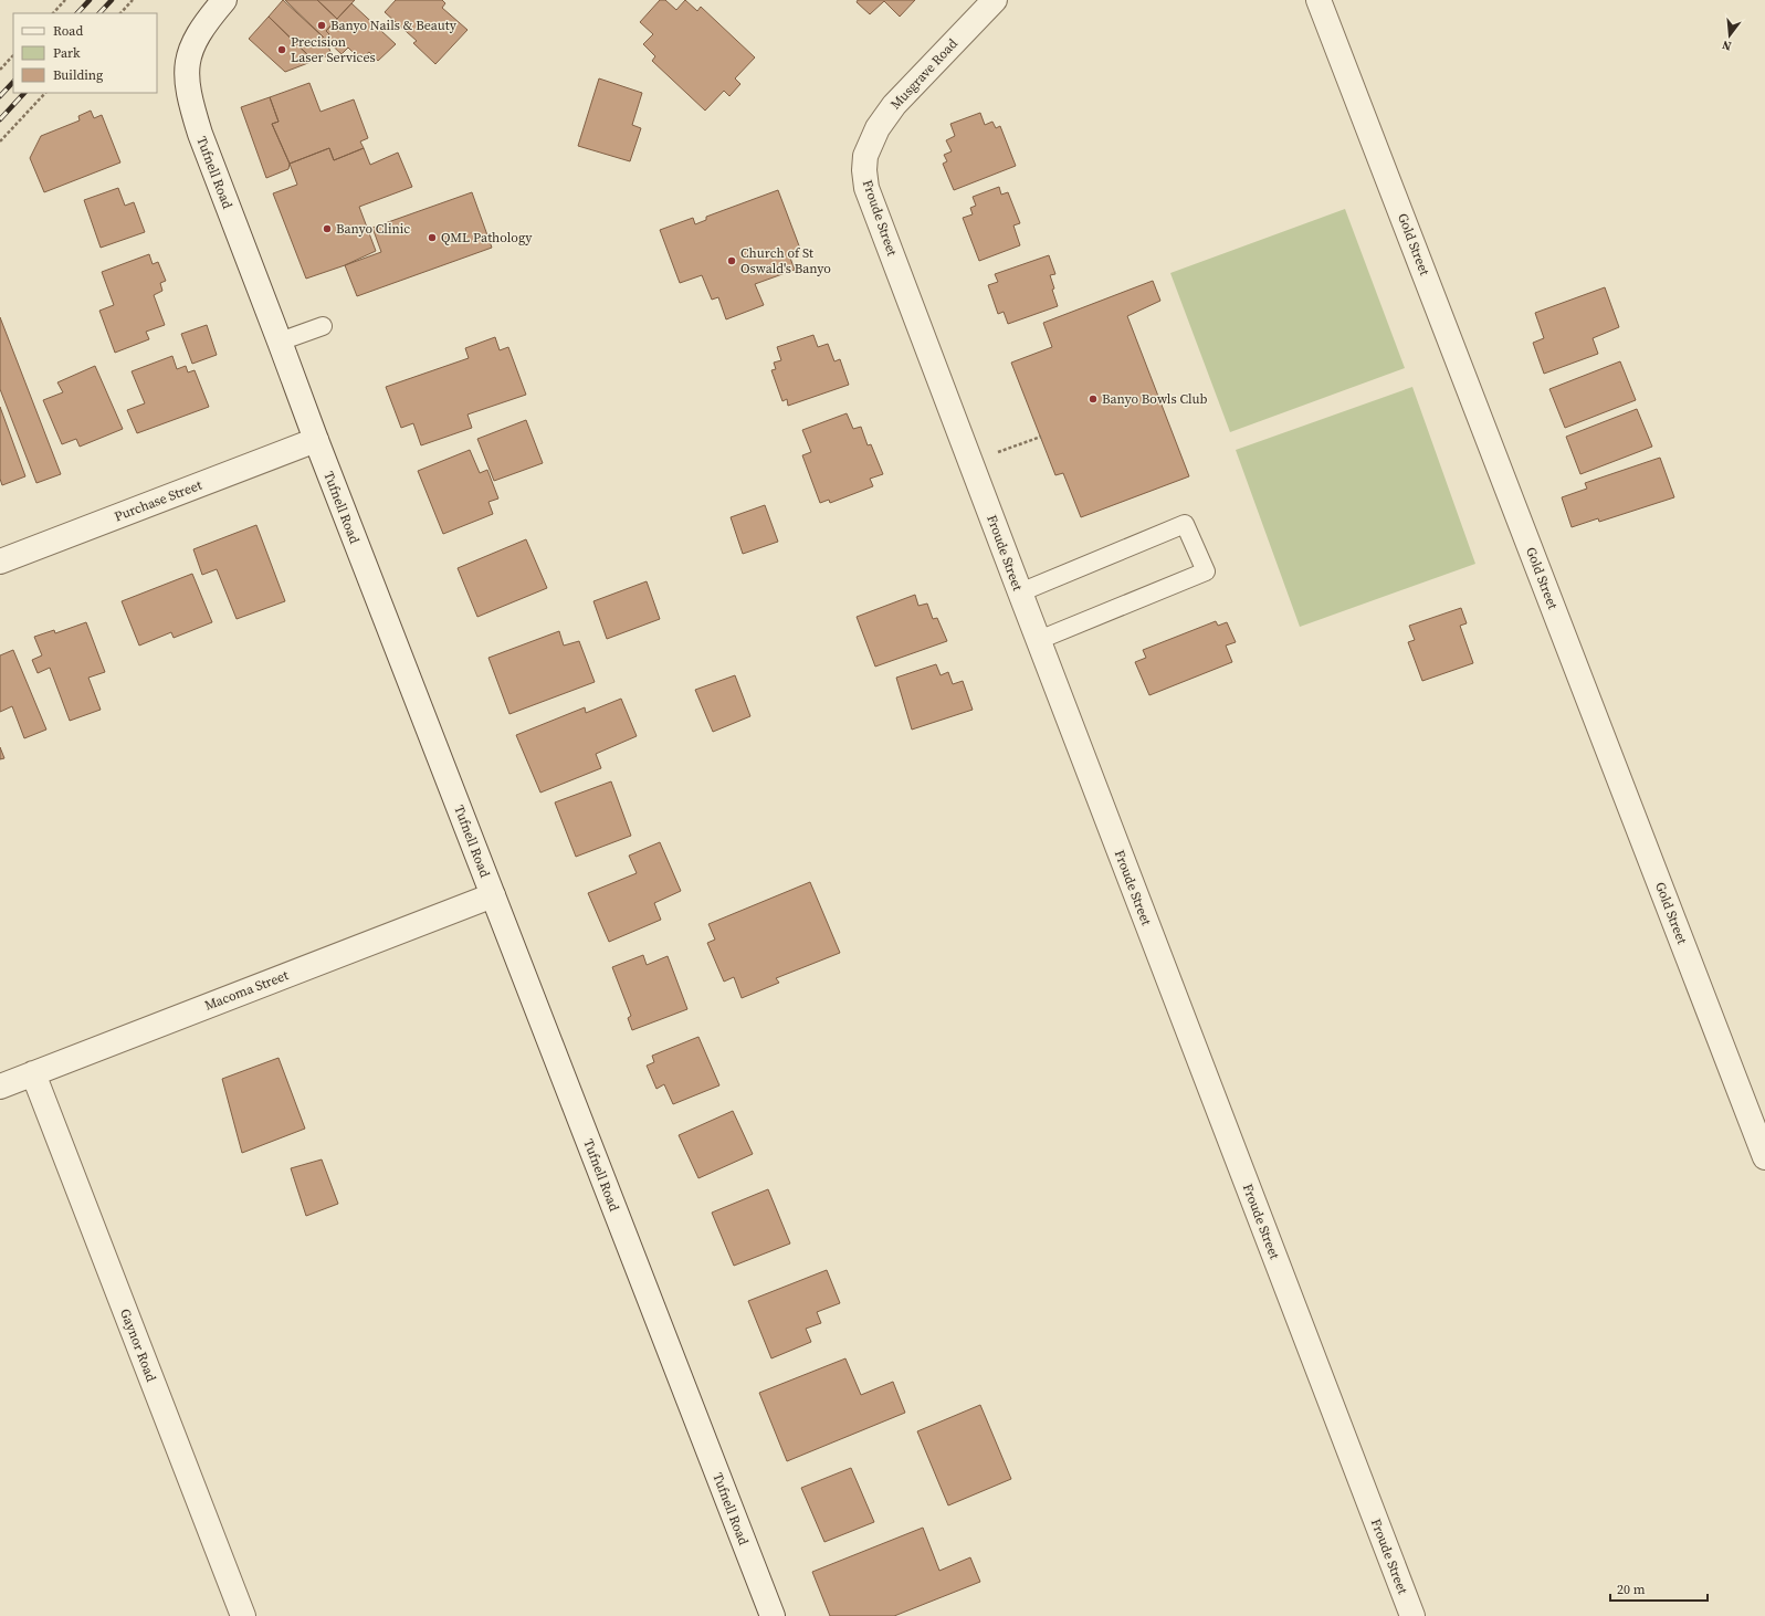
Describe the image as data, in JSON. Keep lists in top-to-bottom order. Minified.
{"streets":{"street":["Musgrave Road","Tufnell Road","Froude Street","Gold Street","Purchase Street","Macoma Street","Gaynor Road"]},"crossings":[["Musgrave Road","Froude Street"],["Tufnell Road","Purchase Street"],["Tufnell Road","Macoma Street"],["Macoma Street","Gaynor Road"]],"places":["Banyo Nails & Beauty","Precision Laser Services","Banyo Clinic","QML Pathology","Church of St Oswald's Banyo","Banyo Bowls Club"],"legend":["Road","Park","Building"],"scale_bar":"20 m","north":"bottom"}
